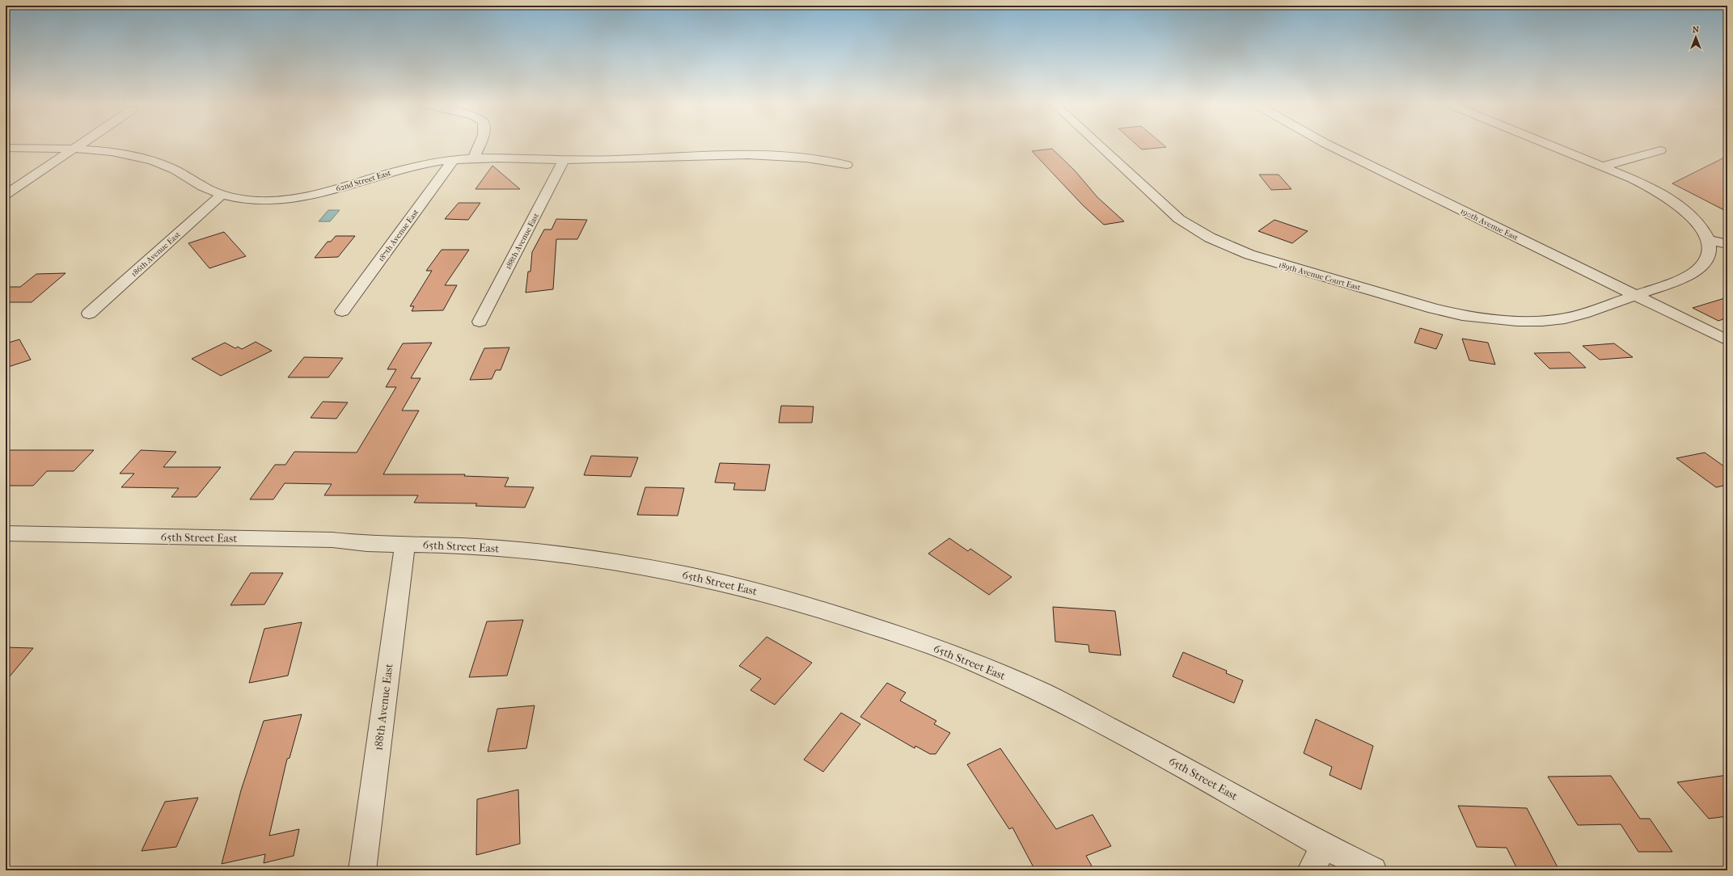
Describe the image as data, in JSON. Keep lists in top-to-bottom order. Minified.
{"streets":{"street":["62nd Street East","190th Avenue East","187th Avenue East","188th Avenue East","186th Avenue East","189th Avenue Court East","65th Street East"]},"crossings":[["62nd Street East","187th Avenue East"],["62nd Street East","188th Avenue East"],["62nd Street East","186th Avenue East"],["190th Avenue East","189th Avenue Court East"],["188th Avenue East","65th Street East"]],"north":"top"}
